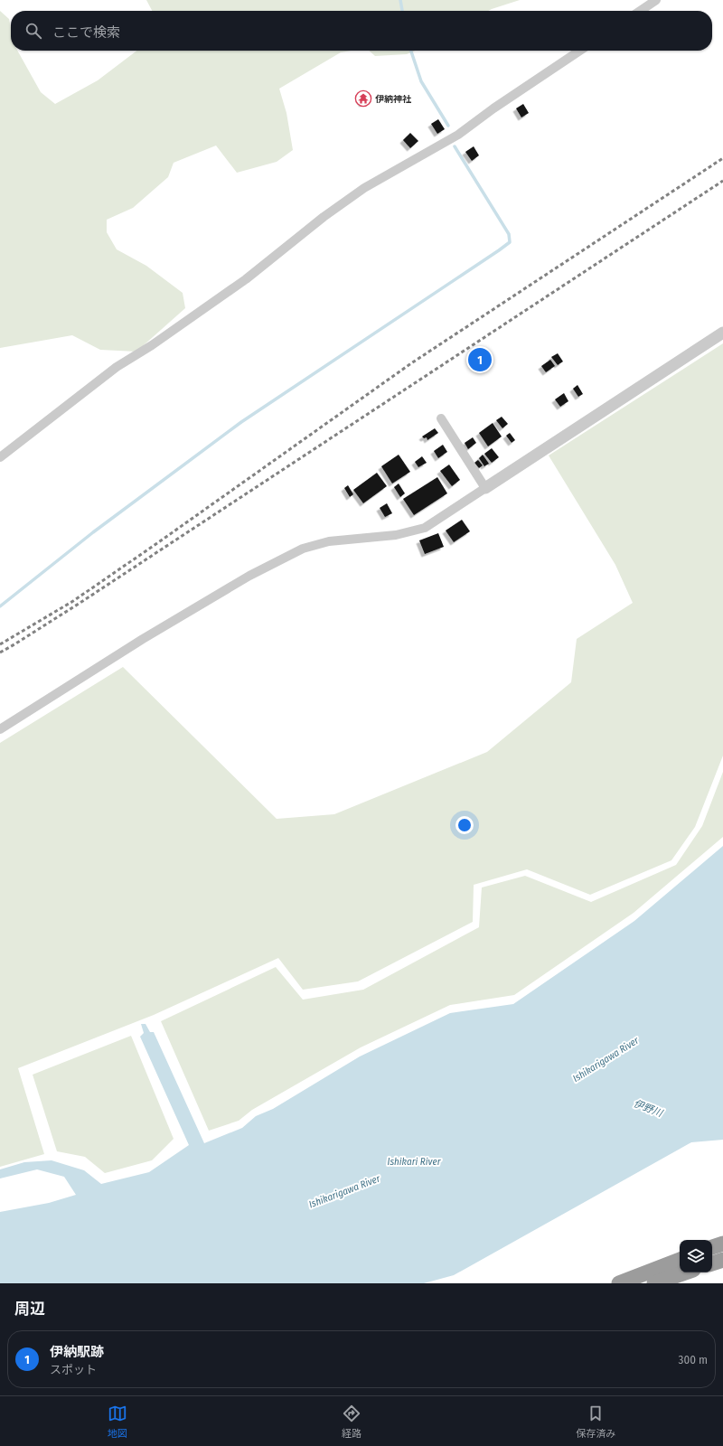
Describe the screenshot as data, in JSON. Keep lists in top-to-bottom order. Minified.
{"water":["Ishikarigawa River","伊野川","Ishikari River"],"places":{"temple":["伊納神社"]},"page":{"search":"ここで検索","pins":"1","heading":"周辺","list":[{"mark":"1","name":"伊納駅跡","note":"スポット","value":"300 m"}],"nav":["地図","経路","保存済み"]}}
